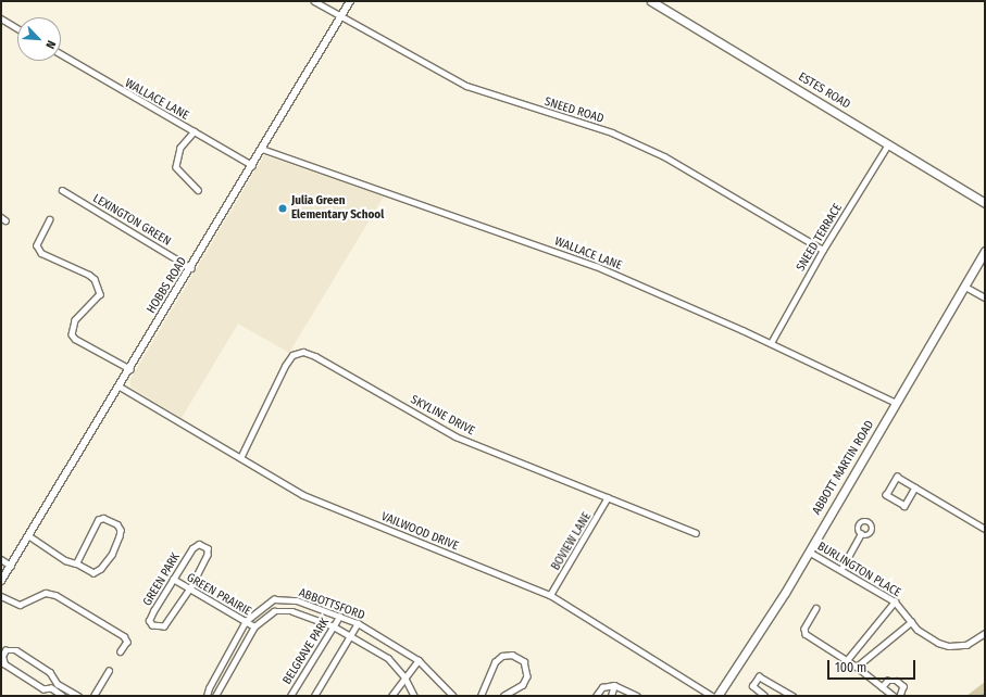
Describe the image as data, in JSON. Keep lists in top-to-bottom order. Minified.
{"streets":{"main road":["ESTES ROAD","ABBOTT MARTIN ROAD"],"street":["WALLACE LANE","SNEED ROAD","LEXINGTON GREEN","SNEED TERRACE","HOBBS ROAD","SKYLINE DRIVE","VAILWOOD DRIVE","BOVIEW LANE","BURLINGTON PLACE","GREEN PARK","GREEN PRAIRIE","ABBOTTSFORD","BELGRAVE PARK"]},"crossings":[["ESTES ROAD","SNEED TERRACE"],["WALLACE LANE","SNEED TERRACE"],["WALLACE LANE","HOBBS ROAD"],["WALLACE LANE","ABBOTT MARTIN ROAD"],["SNEED ROAD","SNEED TERRACE"],["SNEED ROAD","HOBBS ROAD"],["LEXINGTON GREEN","HOBBS ROAD"],["HOBBS ROAD","VAILWOOD DRIVE"],["SKYLINE DRIVE","VAILWOOD DRIVE"],["SKYLINE DRIVE","BOVIEW LANE"],["ABBOTT MARTIN ROAD","BURLINGTON PLACE"],["VAILWOOD DRIVE","BOVIEW LANE"],["GREEN PARK","GREEN PRAIRIE"],["GREEN PRAIRIE","ABBOTTSFORD"],["ABBOTTSFORD","BELGRAVE PARK"]],"places":["Julia Green Elementary School"],"scale_bar":"100 m","north":"bottom right"}
